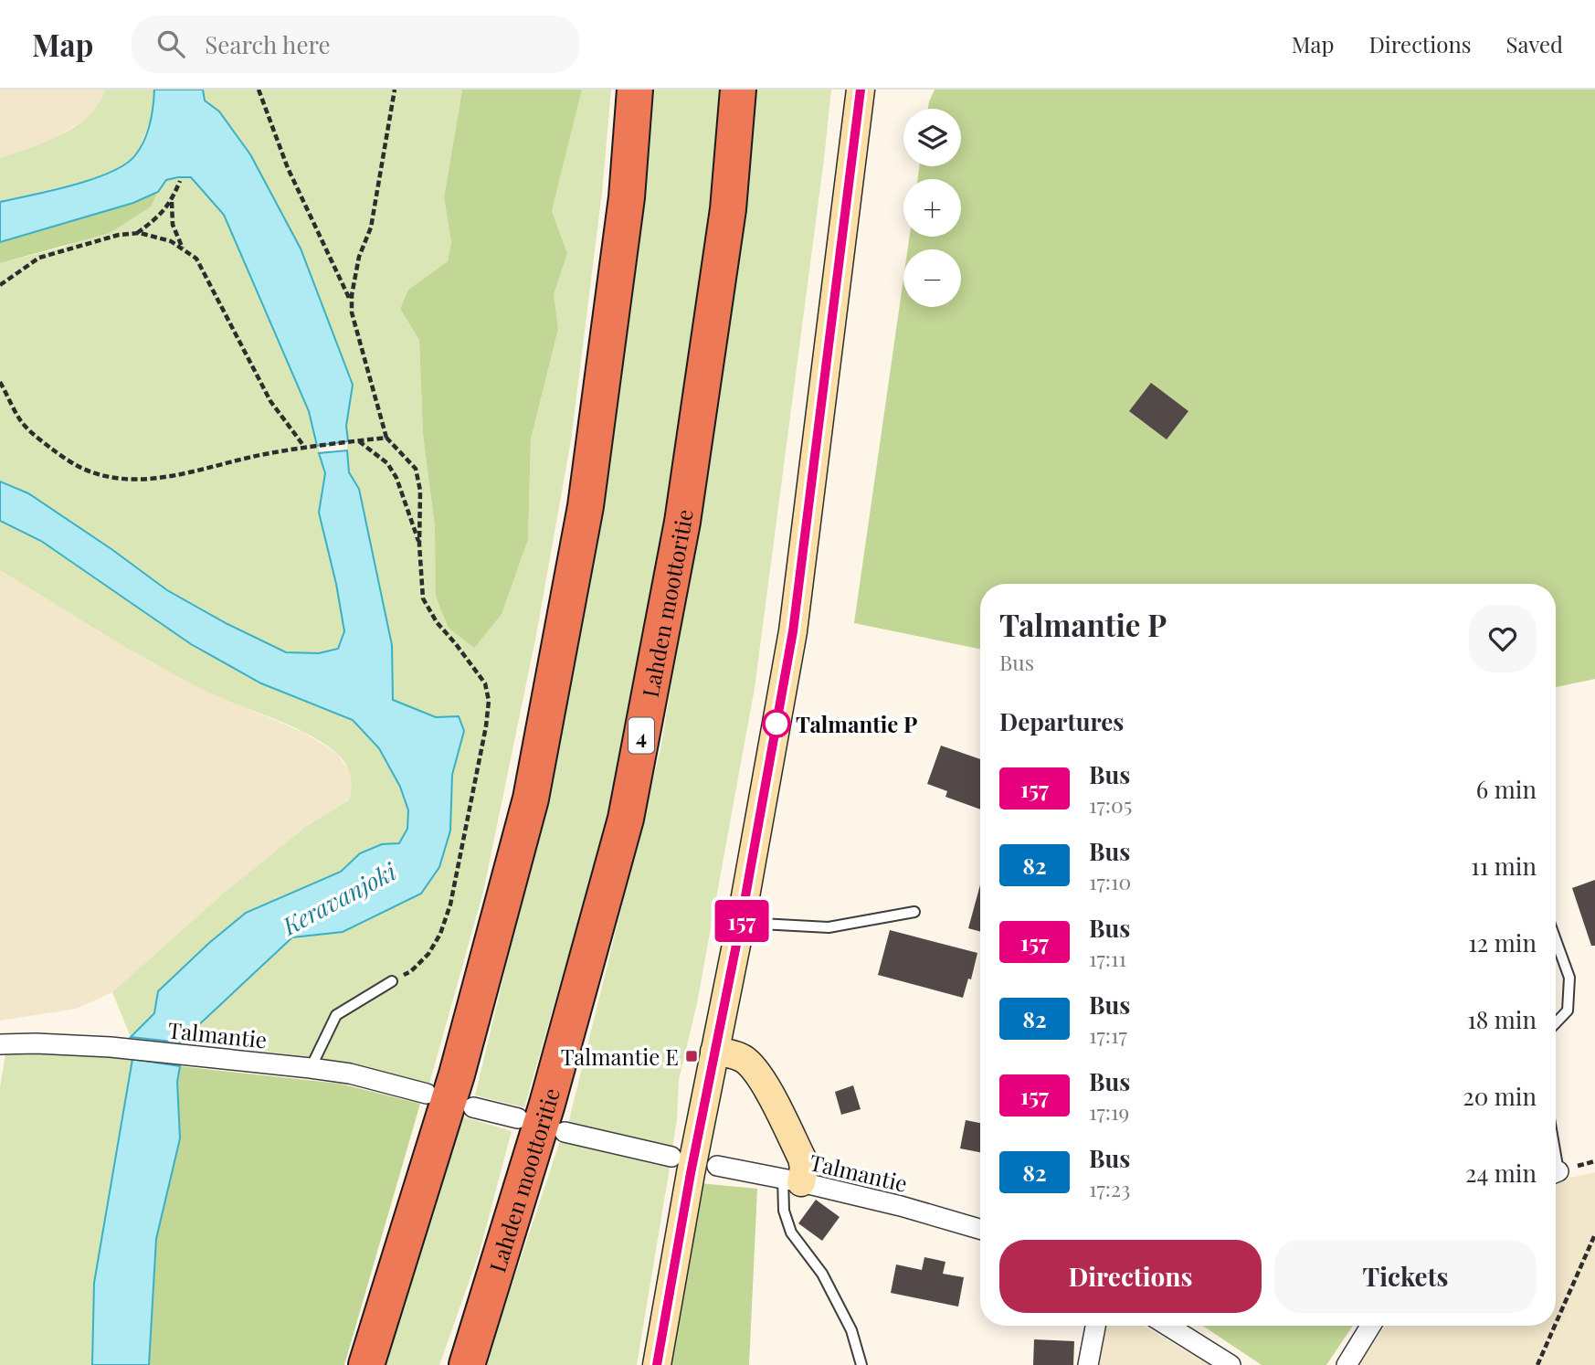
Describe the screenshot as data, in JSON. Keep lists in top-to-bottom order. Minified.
{"streets":{"highway":["Lahden moottoritie","4"],"street":["Talmantie"]},"water":["Keravanjoki"],"places":{"other":["Talmantie P"],"transit":["Talmantie E"]},"lines":["bus line 157"],"page":{"header":"Map","search":"Search here","nav":["Map","Directions","Saved"],"on_map":"157","map_buttons":["+","−"],"heading":[["Talmantie P","Bus"],"Departures"],"list":[{"mark":"157","name":"Bus","note":"17:05","value":"6 min"},{"mark":"82","name":"Bus","note":"17:10","value":"11 min"},{"mark":"157","name":"Bus","note":"17:11","value":"12 min"},{"mark":"82","name":"Bus","note":"17:17","value":"18 min"},{"mark":"157","name":"Bus","note":"17:19","value":"20 min"},{"mark":"82","name":"Bus","note":"17:23","value":"24 min"}],"buttons":["Directions","Tickets"]}}
